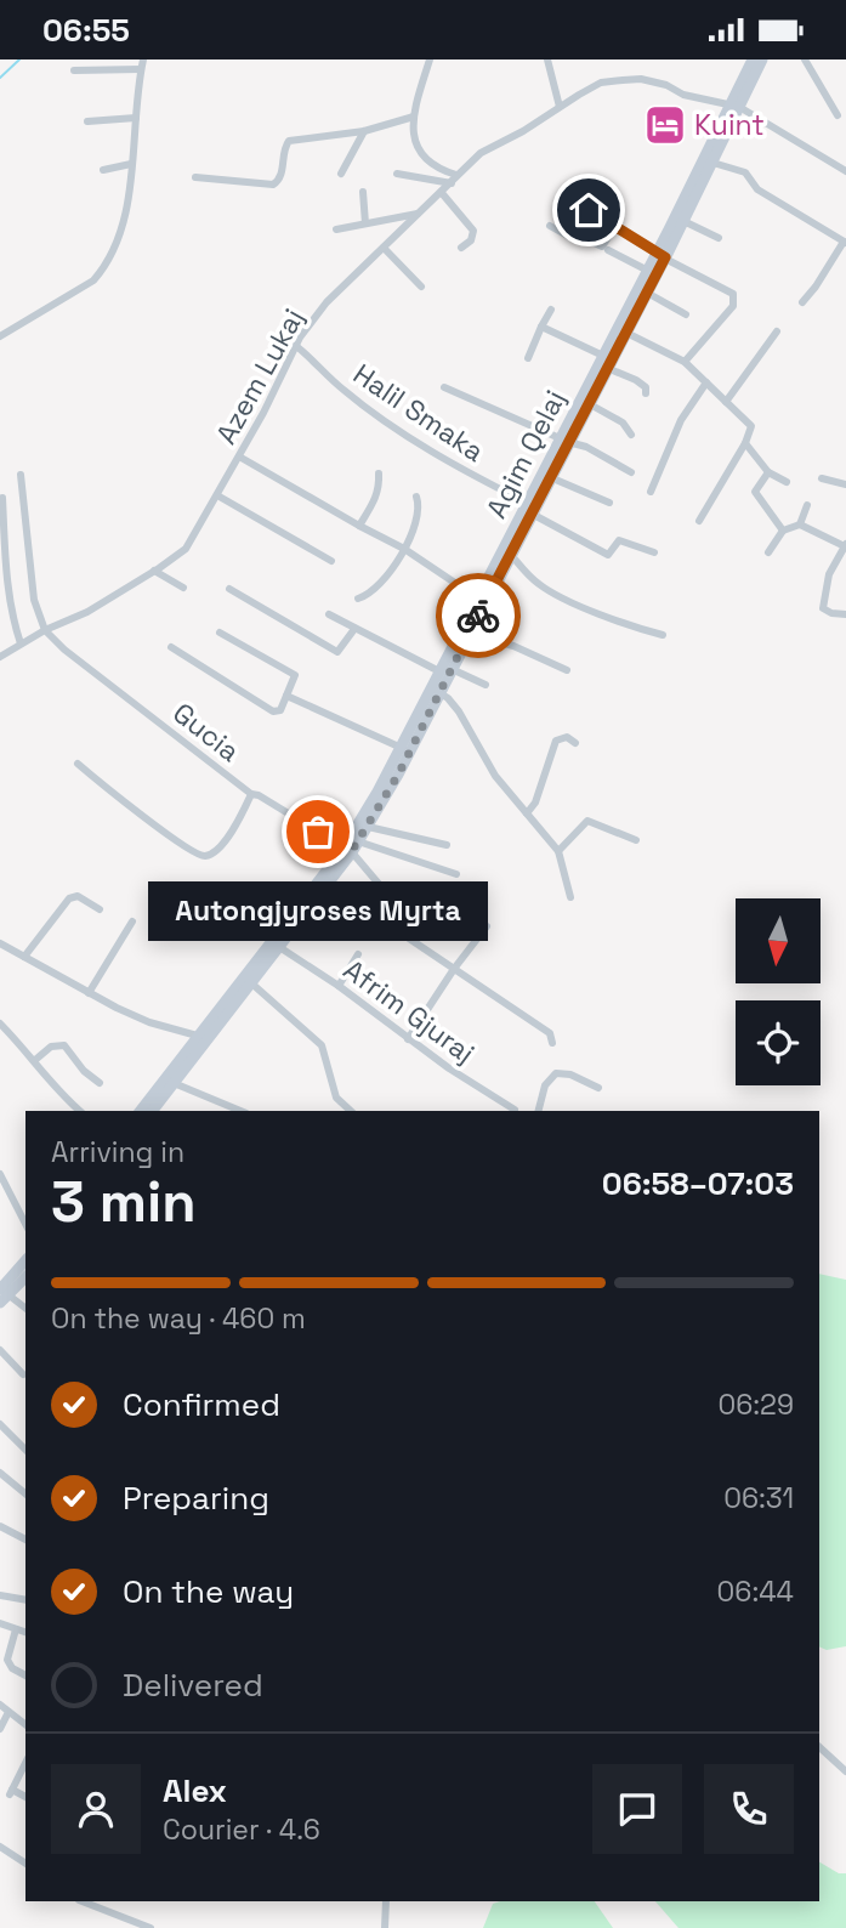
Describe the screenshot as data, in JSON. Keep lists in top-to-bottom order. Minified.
{"streets":{"main road":["Agim Qelaj"],"street":["Azem Lukaj","Halil Smaka","Gucia","Afrim Gjuraj"]},"crossings":[["Azem Lukaj","Halil Smaka"],["Azem Lukaj","Agim Qelaj"],["Azem Lukaj","Gucia"],["Halil Smaka","Agim Qelaj"],["Agim Qelaj","Gucia"],["Agim Qelaj","Afrim Gjuraj"]],"places":{"hotel":["Kuint"],"other":["Autongjyroses Myrta"]},"north":"bottom","page":{"status":"06:55","bubble":"Autongjyroses Myrta","heading":["3 min","Arriving in","06:58–07:03"],"panel":["Alex","Courier · 4.6"],"bar":"On the way · 460 m","list":[["Confirmed","06:29"],["Preparing","06:31"],["On the way","06:44"],"Delivered"]}}
